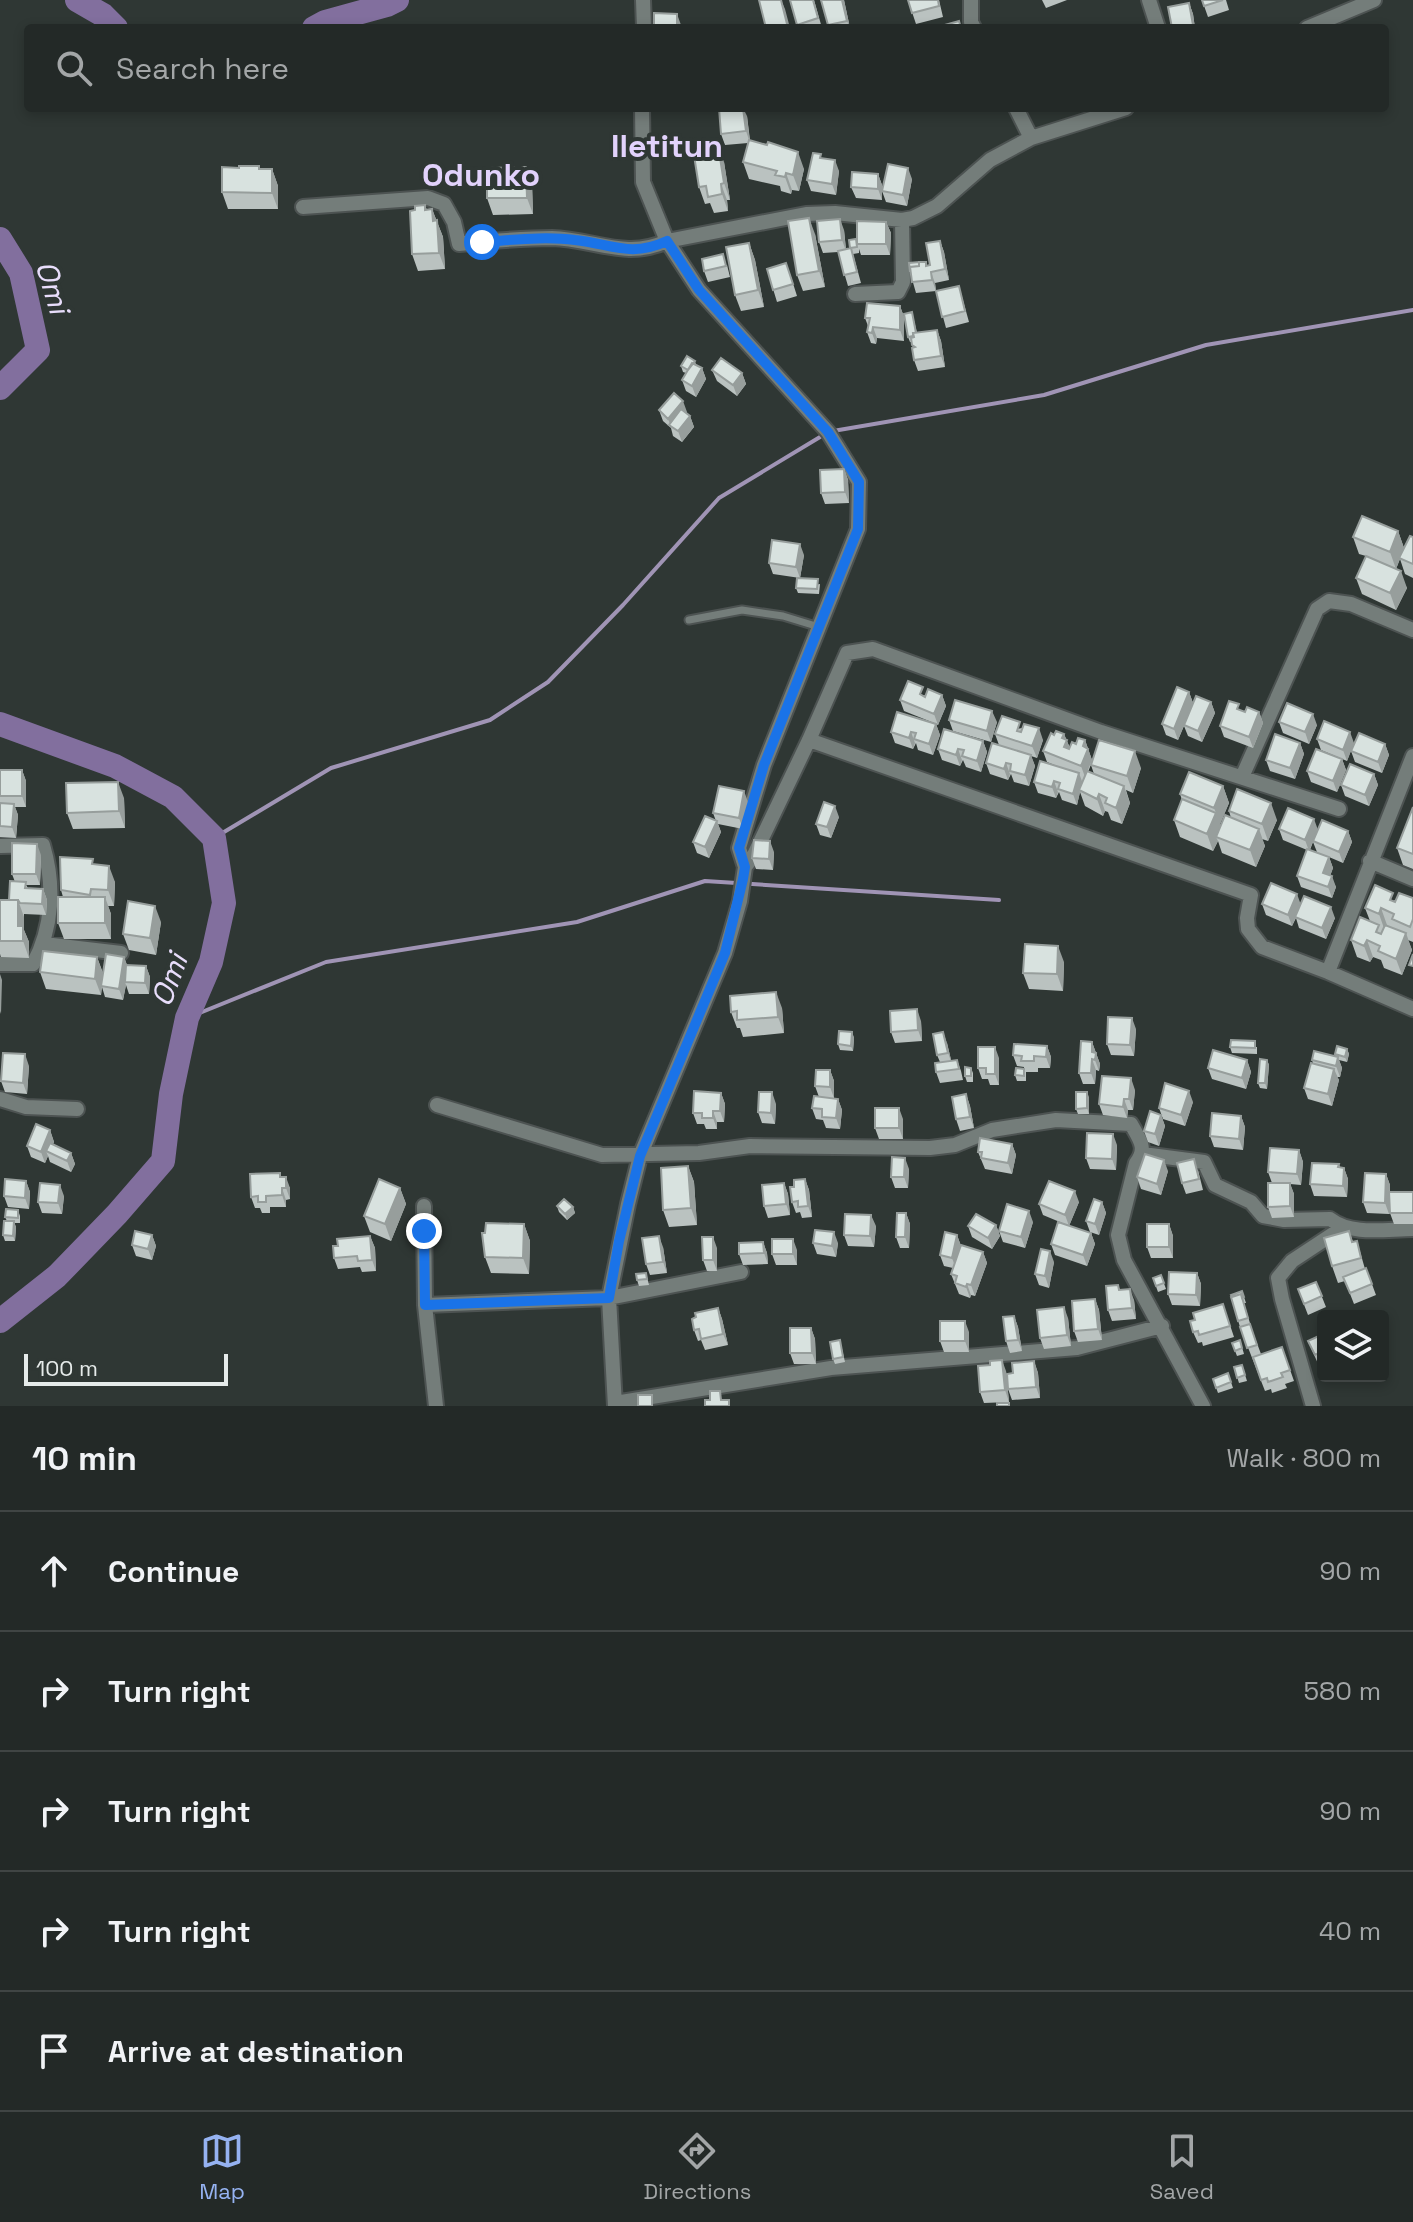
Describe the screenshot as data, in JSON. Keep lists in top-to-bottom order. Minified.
{"districts":["Iletitun","Odunko"],"water":["Omi"],"scale_bar":"100 m","page":{"search":"Search here","scale":"100 m","heading":["10 min","Walk · 800 m"],"list":[["Continue","90 m"],["Turn right","580 m"],["Turn right","90 m"],["Turn right","40 m"],"Arrive at destination"],"nav":["Map","Directions","Saved"]}}
